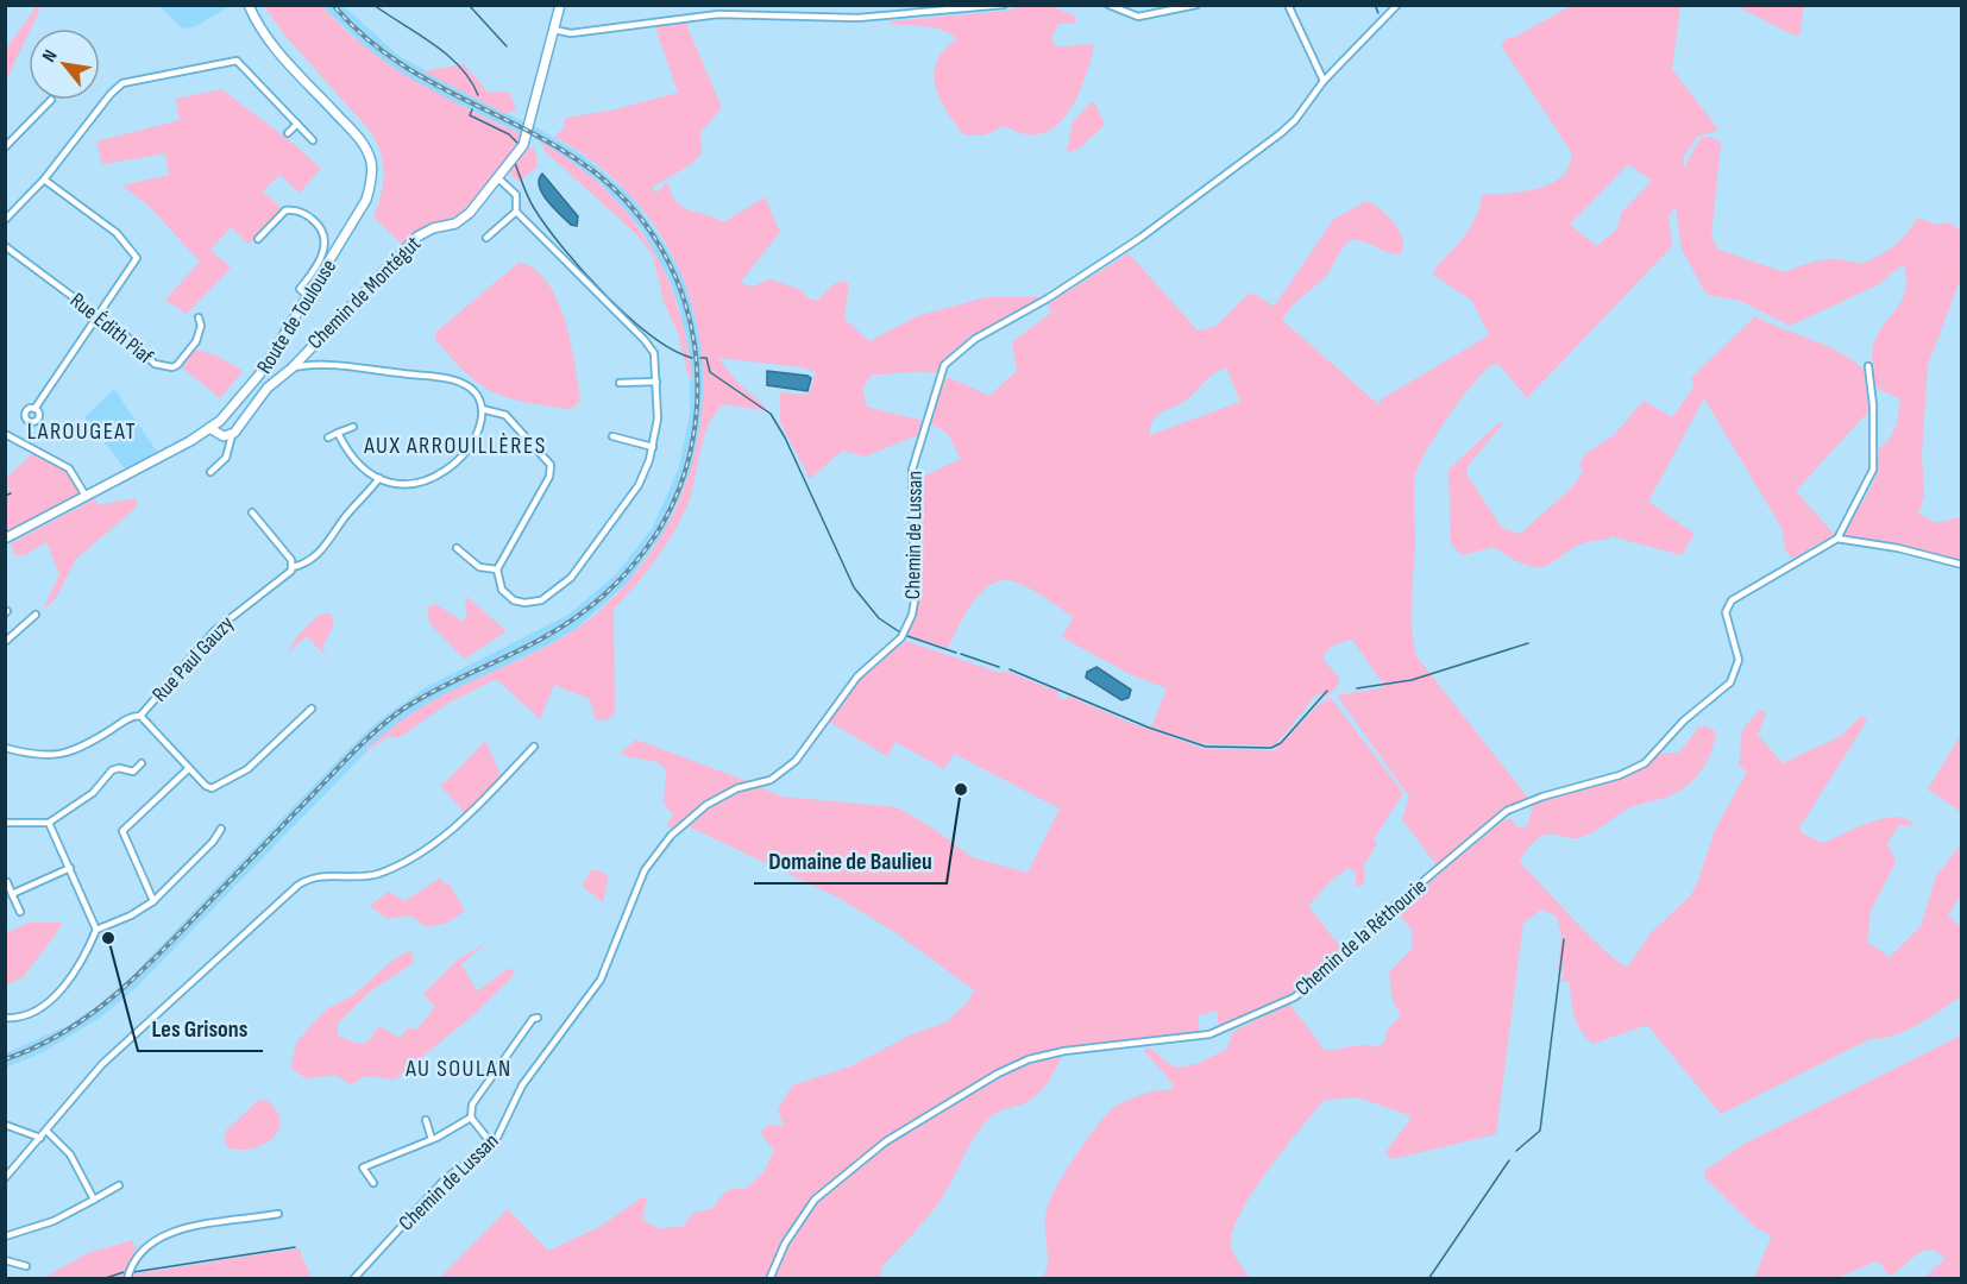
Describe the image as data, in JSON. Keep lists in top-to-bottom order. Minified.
{"streets":{"main road":["Chemin de Montégut","Route de Toulouse"],"street":["Rue Édith Piaf","Chemin de Lussan","Rue Paul Gauzy","Chemin de la Réthourie"]},"districts":["LAROUGEAT","AUX ARROUILLÈRES","AU SOULAN"],"places":["Domaine de Baulieu","Les Grisons"],"north":"top left"}
